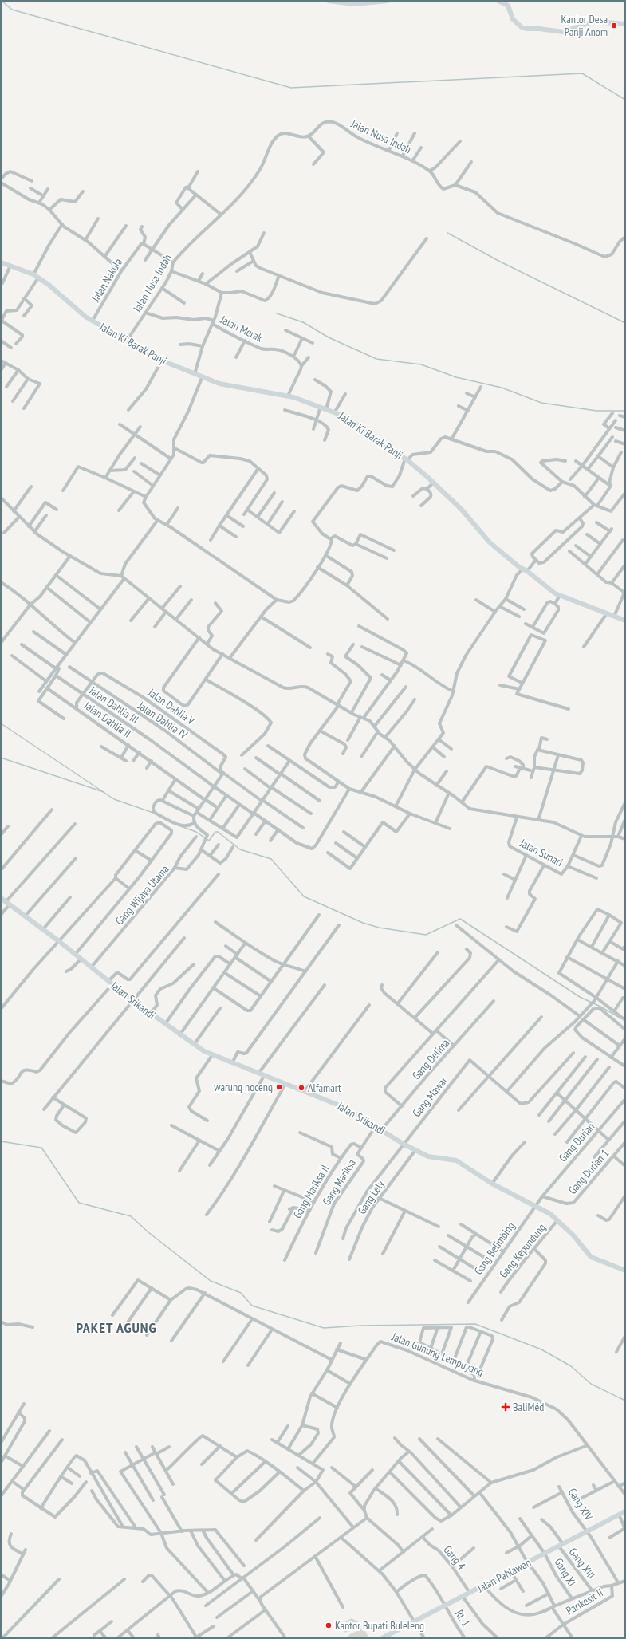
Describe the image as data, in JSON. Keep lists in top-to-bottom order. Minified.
{"streets":{"street":["Jalan Nusa Indah","Jalan Nakula","Jalan Merak","Jalan Ki Barak Panji","Jalan Dahlia III","Jalan Dahlia V","Jalan Dahlia II","Jalan Dahlia IV","Jalan Sunari","Gang Wijaya Utama","Jalan Srikandi","Gang Delima","Gang Mawar","Gang Durian","Gang Durian 1","Gang Mariksa","Gang Mariksa II","Gang Lely","Gang Belimbing","Gang Kepundung","Jalan Gunung Lempuyang","Gang XIV","Gang 4","Gang XIII","Gang XI","Jalan Pahlawan","Parikesit II","Rt. 1"]},"crossings":[["Jalan Nusa Indah","Jalan Ki Barak Panji"],["Jalan Nakula","Jalan Ki Barak Panji"],["Jalan Dahlia III","Jalan Dahlia II"],["Jalan Dahlia V","Jalan Dahlia II"],["Jalan Dahlia V","Jalan Dahlia IV"],["Jalan Dahlia II","Jalan Dahlia IV"],["Gang Wijaya Utama","Jalan Srikandi"],["Jalan Srikandi","Gang Delima"],["Jalan Srikandi","Gang Mawar"],["Jalan Srikandi","Gang Durian"],["Jalan Srikandi","Gang Mariksa"],["Jalan Srikandi","Gang Lely"],["Jalan Srikandi","Gang Belimbing"],["Jalan Srikandi","Gang Kepundung"],["Gang Durian","Gang Durian 1"],["Gang Durian","Gang Belimbing"],["Gang Mariksa","Gang Mariksa II"],["Gang XIV","Jalan Pahlawan"],["Gang XIV","Parikesit II"],["Gang 4","Jalan Pahlawan"],["Gang XIII","Jalan Pahlawan"],["Gang XI","Jalan Pahlawan"],["Jalan Pahlawan","Rt. 1"]],"districts":["PAKET AGUNG"],"places":{"other":["Kantor Desa Panji Anom","warung noceng","Alfamart","Kantor Bupati Buleleng"],"health":["BaliMéd"]}}
